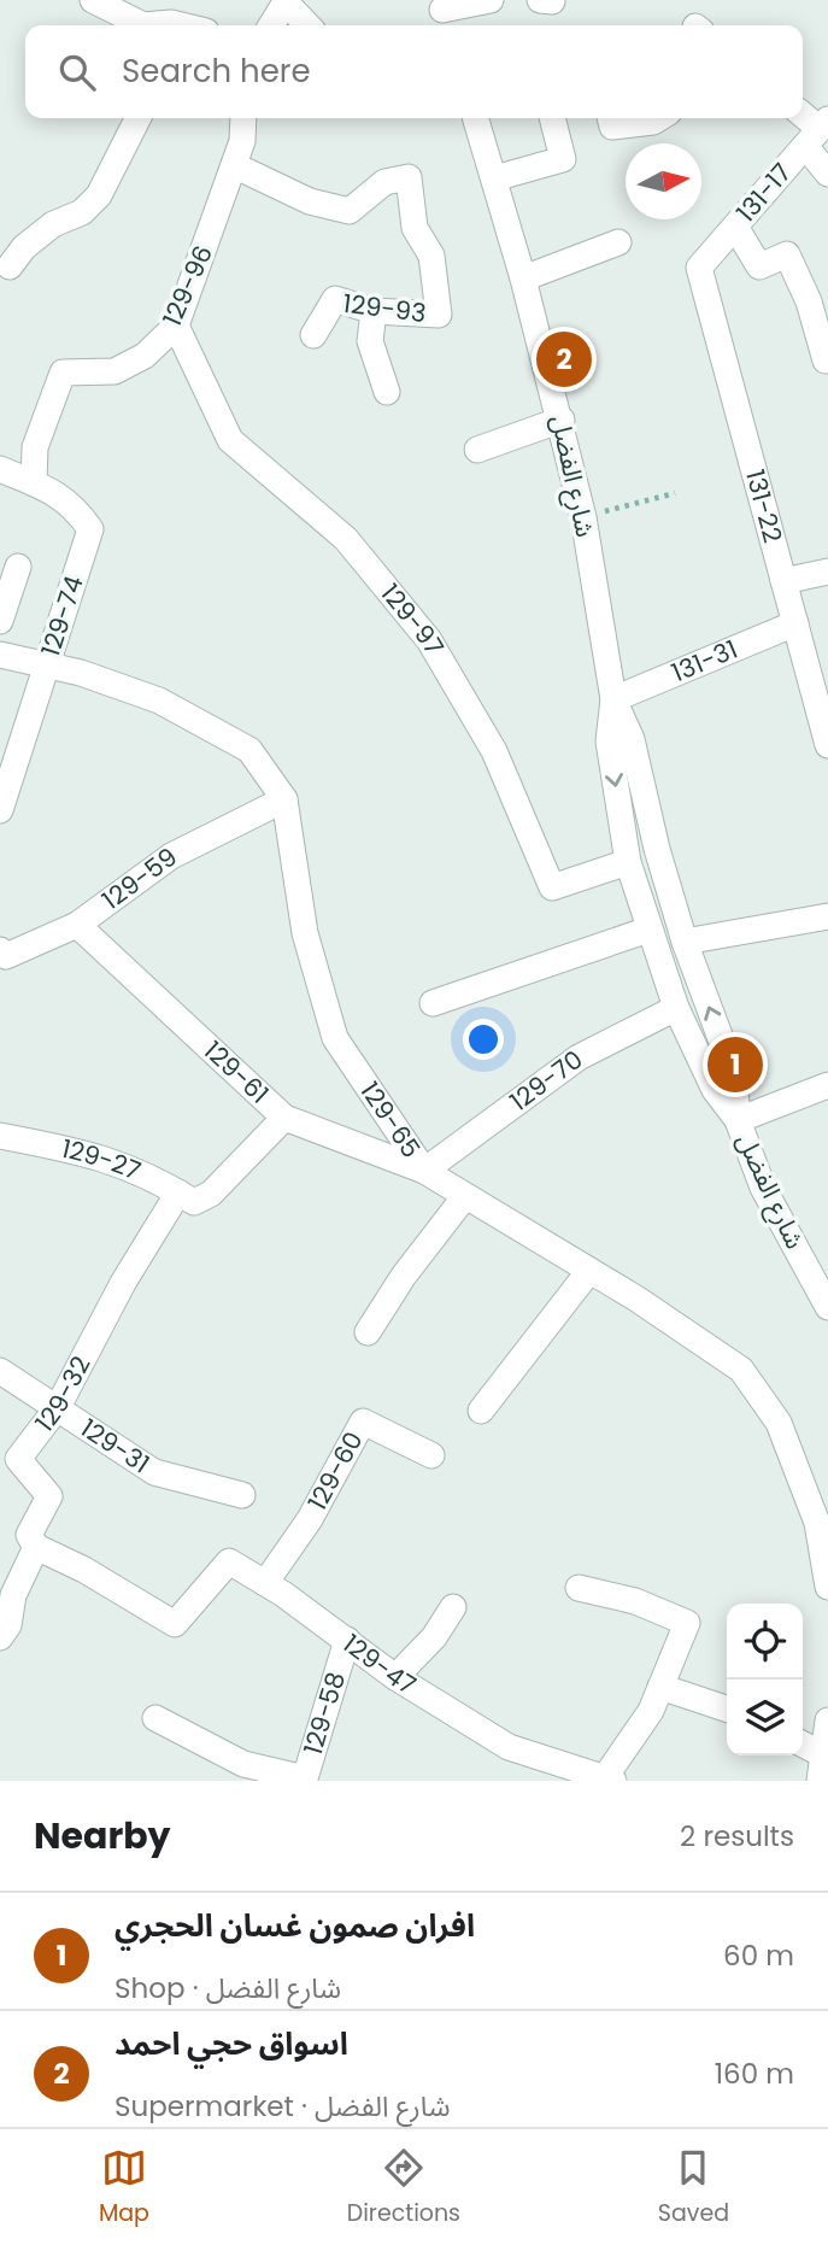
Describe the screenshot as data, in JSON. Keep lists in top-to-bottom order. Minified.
{"streets":{"street":["131-17","129-96","129-93","شارع الفضل","131-22","129-74","129-97","131-31","129-59","129-61","129-70","129-65","129-27","129-32","129-31","129-60","129-47","129-58"]},"crossings":[["131-17","131-22"],["129-96","129-93"],["129-96","129-74"],["129-96","129-97"],["شارع الفضل","129-97"],["شارع الفضل","131-31"],["شارع الفضل","129-70"],["131-22","131-31"],["129-74","129-65"],["129-59","129-61"],["129-59","129-65"],["129-61","129-70"],["129-61","129-65"],["129-70","129-65"],["129-27","129-32"],["129-32","129-31"],["129-32","129-47"],["129-60","129-47"],["129-47","129-58"]],"north":"right","page":{"search":"Search here","pins":["2","1"],"heading":["Nearby","2 results"],"list":[{"mark":"1","name":"افران صمون غسان الحجري","note":"Shop · شارع الفضل","value":"60 m"},{"mark":"2","name":"اسواق حجي احمد","note":"Supermarket · شارع الفضل","value":"160 m"}],"nav":["Map","Directions","Saved"]}}
